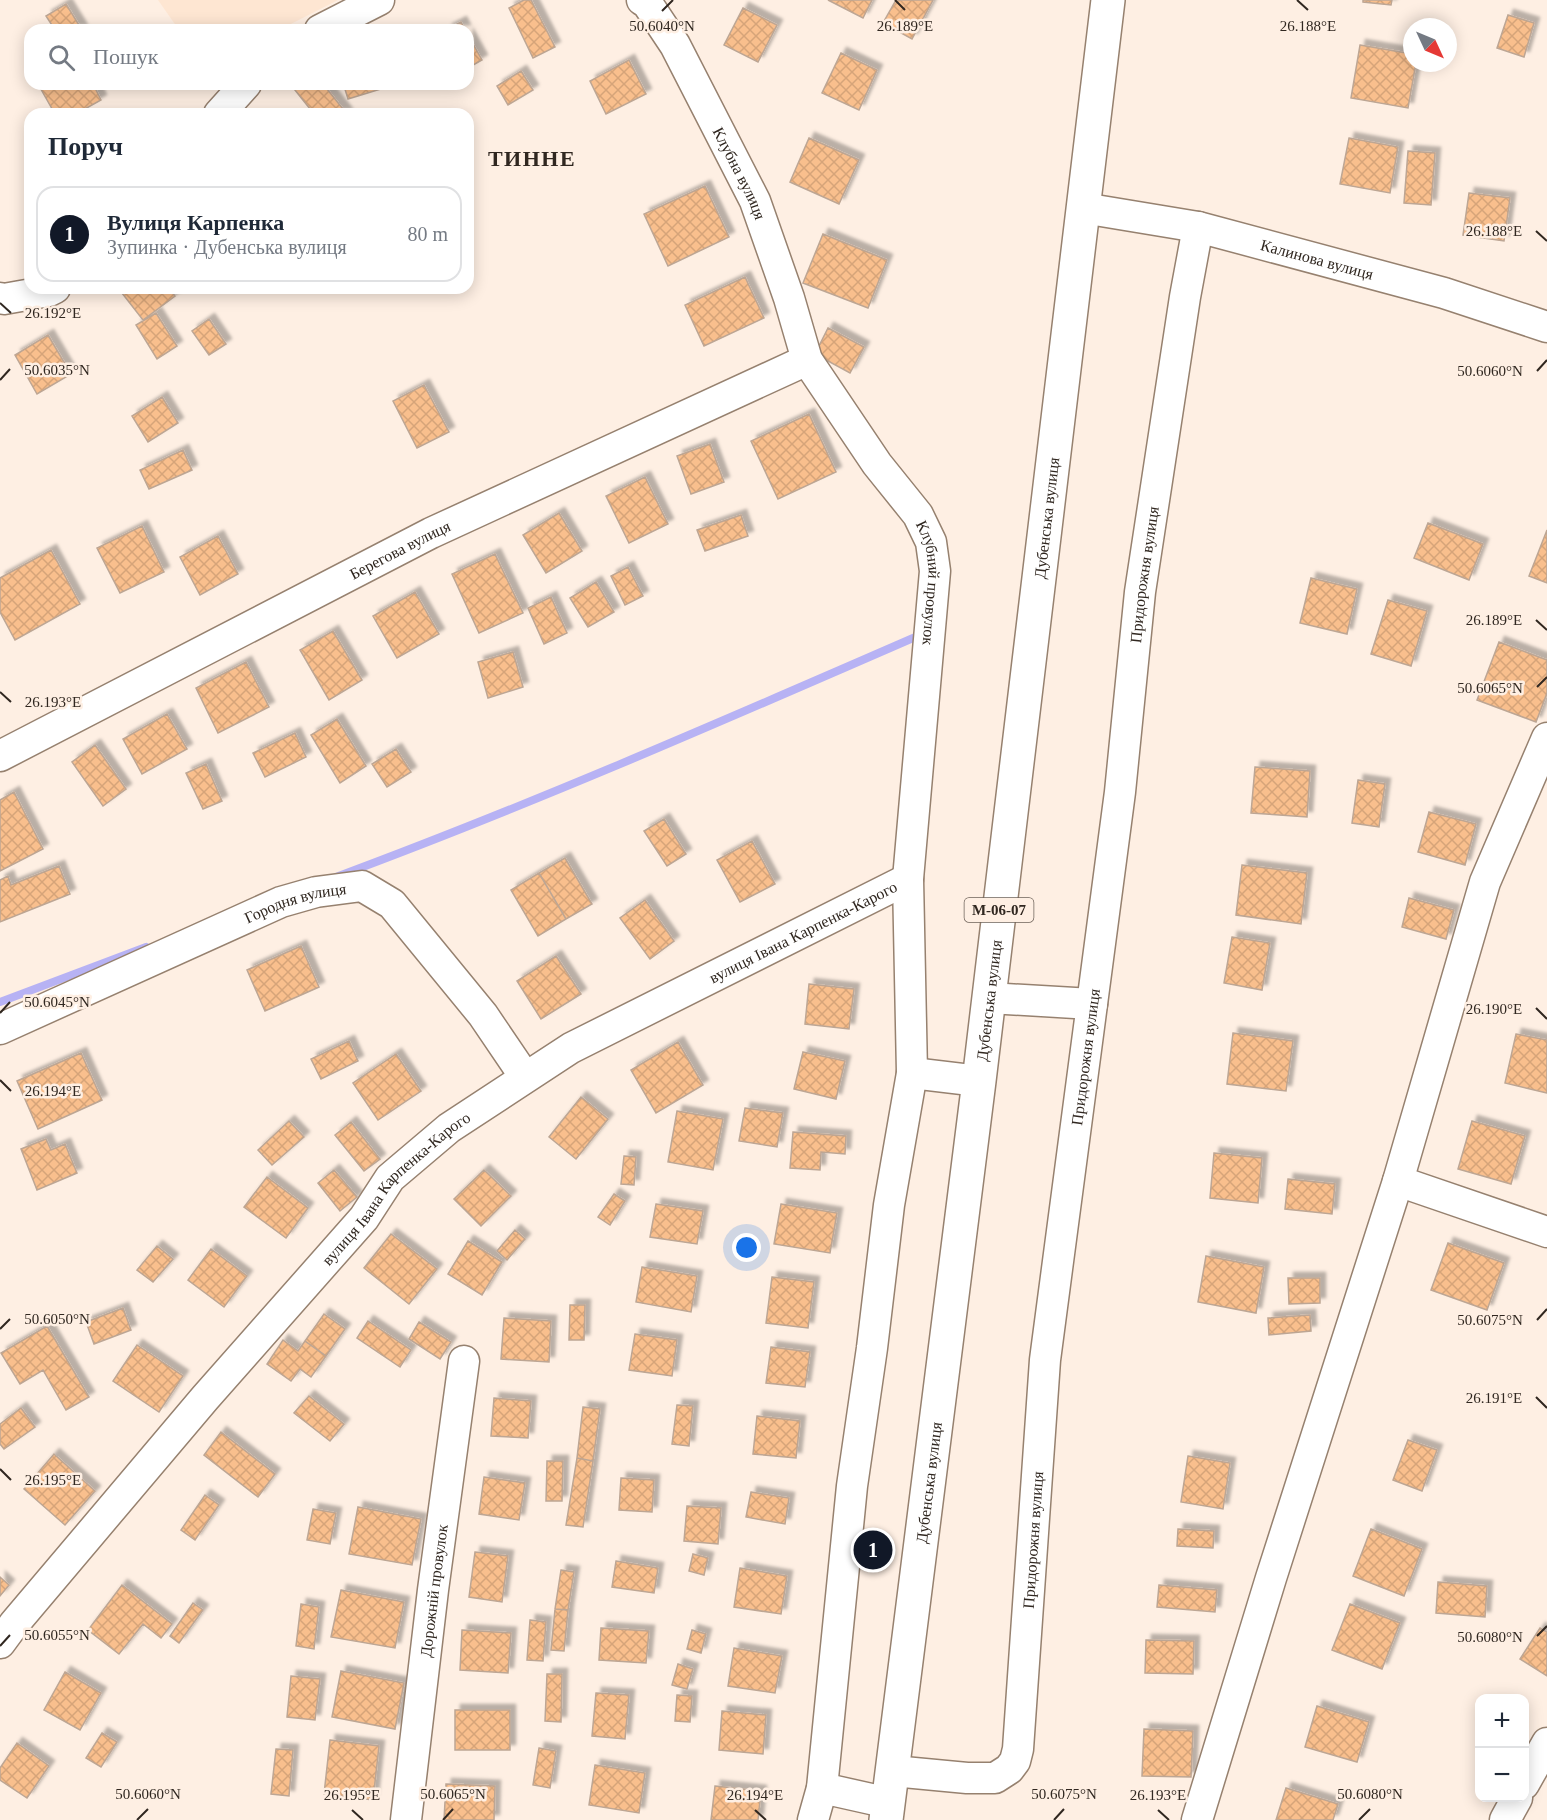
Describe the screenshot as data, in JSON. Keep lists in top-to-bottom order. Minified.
{"streets":{"main road":["Дубенська вулиця","М-06-07"],"street":["Клубна вулиця","Калинова вулиця","Берегова вулиця","Придорожня вулиця","Клубний провулок","Городня вулиця","вулиця Івана Карпенка-Карого","Дорожній провулок"]},"crossings":[["Клубна вулиця","Берегова вулиця"],["Клубна вулиця","Клубний провулок"],["Калинова вулиця","Дубенська вулиця"],["Калинова вулиця","Придорожня вулиця"],["Дубенська вулиця","Придорожня вулиця"],["Берегова вулиця","Клубний провулок"],["Придорожня вулиця","Клубний провулок"],["Клубний провулок","вулиця Івана Карпенка-Карого"],["Городня вулиця","вулиця Івана Карпенка-Карого"]],"districts":["ТИННЕ"],"north":"bottom right","page":{"search":"Пошук","heading":"Поруч","list":[{"mark":"1","name":"Вулиця Карпенка","note":"Зупинка · Дубенська вулиця","value":"80 m"}],"pins":"1","map_buttons":["+","−"]},"coordinates":["26.189°E","26.188°E","50.6040°N","26.192°E","50.6035°N","50.6060°N","50.6065°N","26.193°E","50.6045°N","26.190°E","26.194°E","50.6050°N","50.6075°N","26.191°E","26.195°E","50.6055°N","50.6080°N"]}
